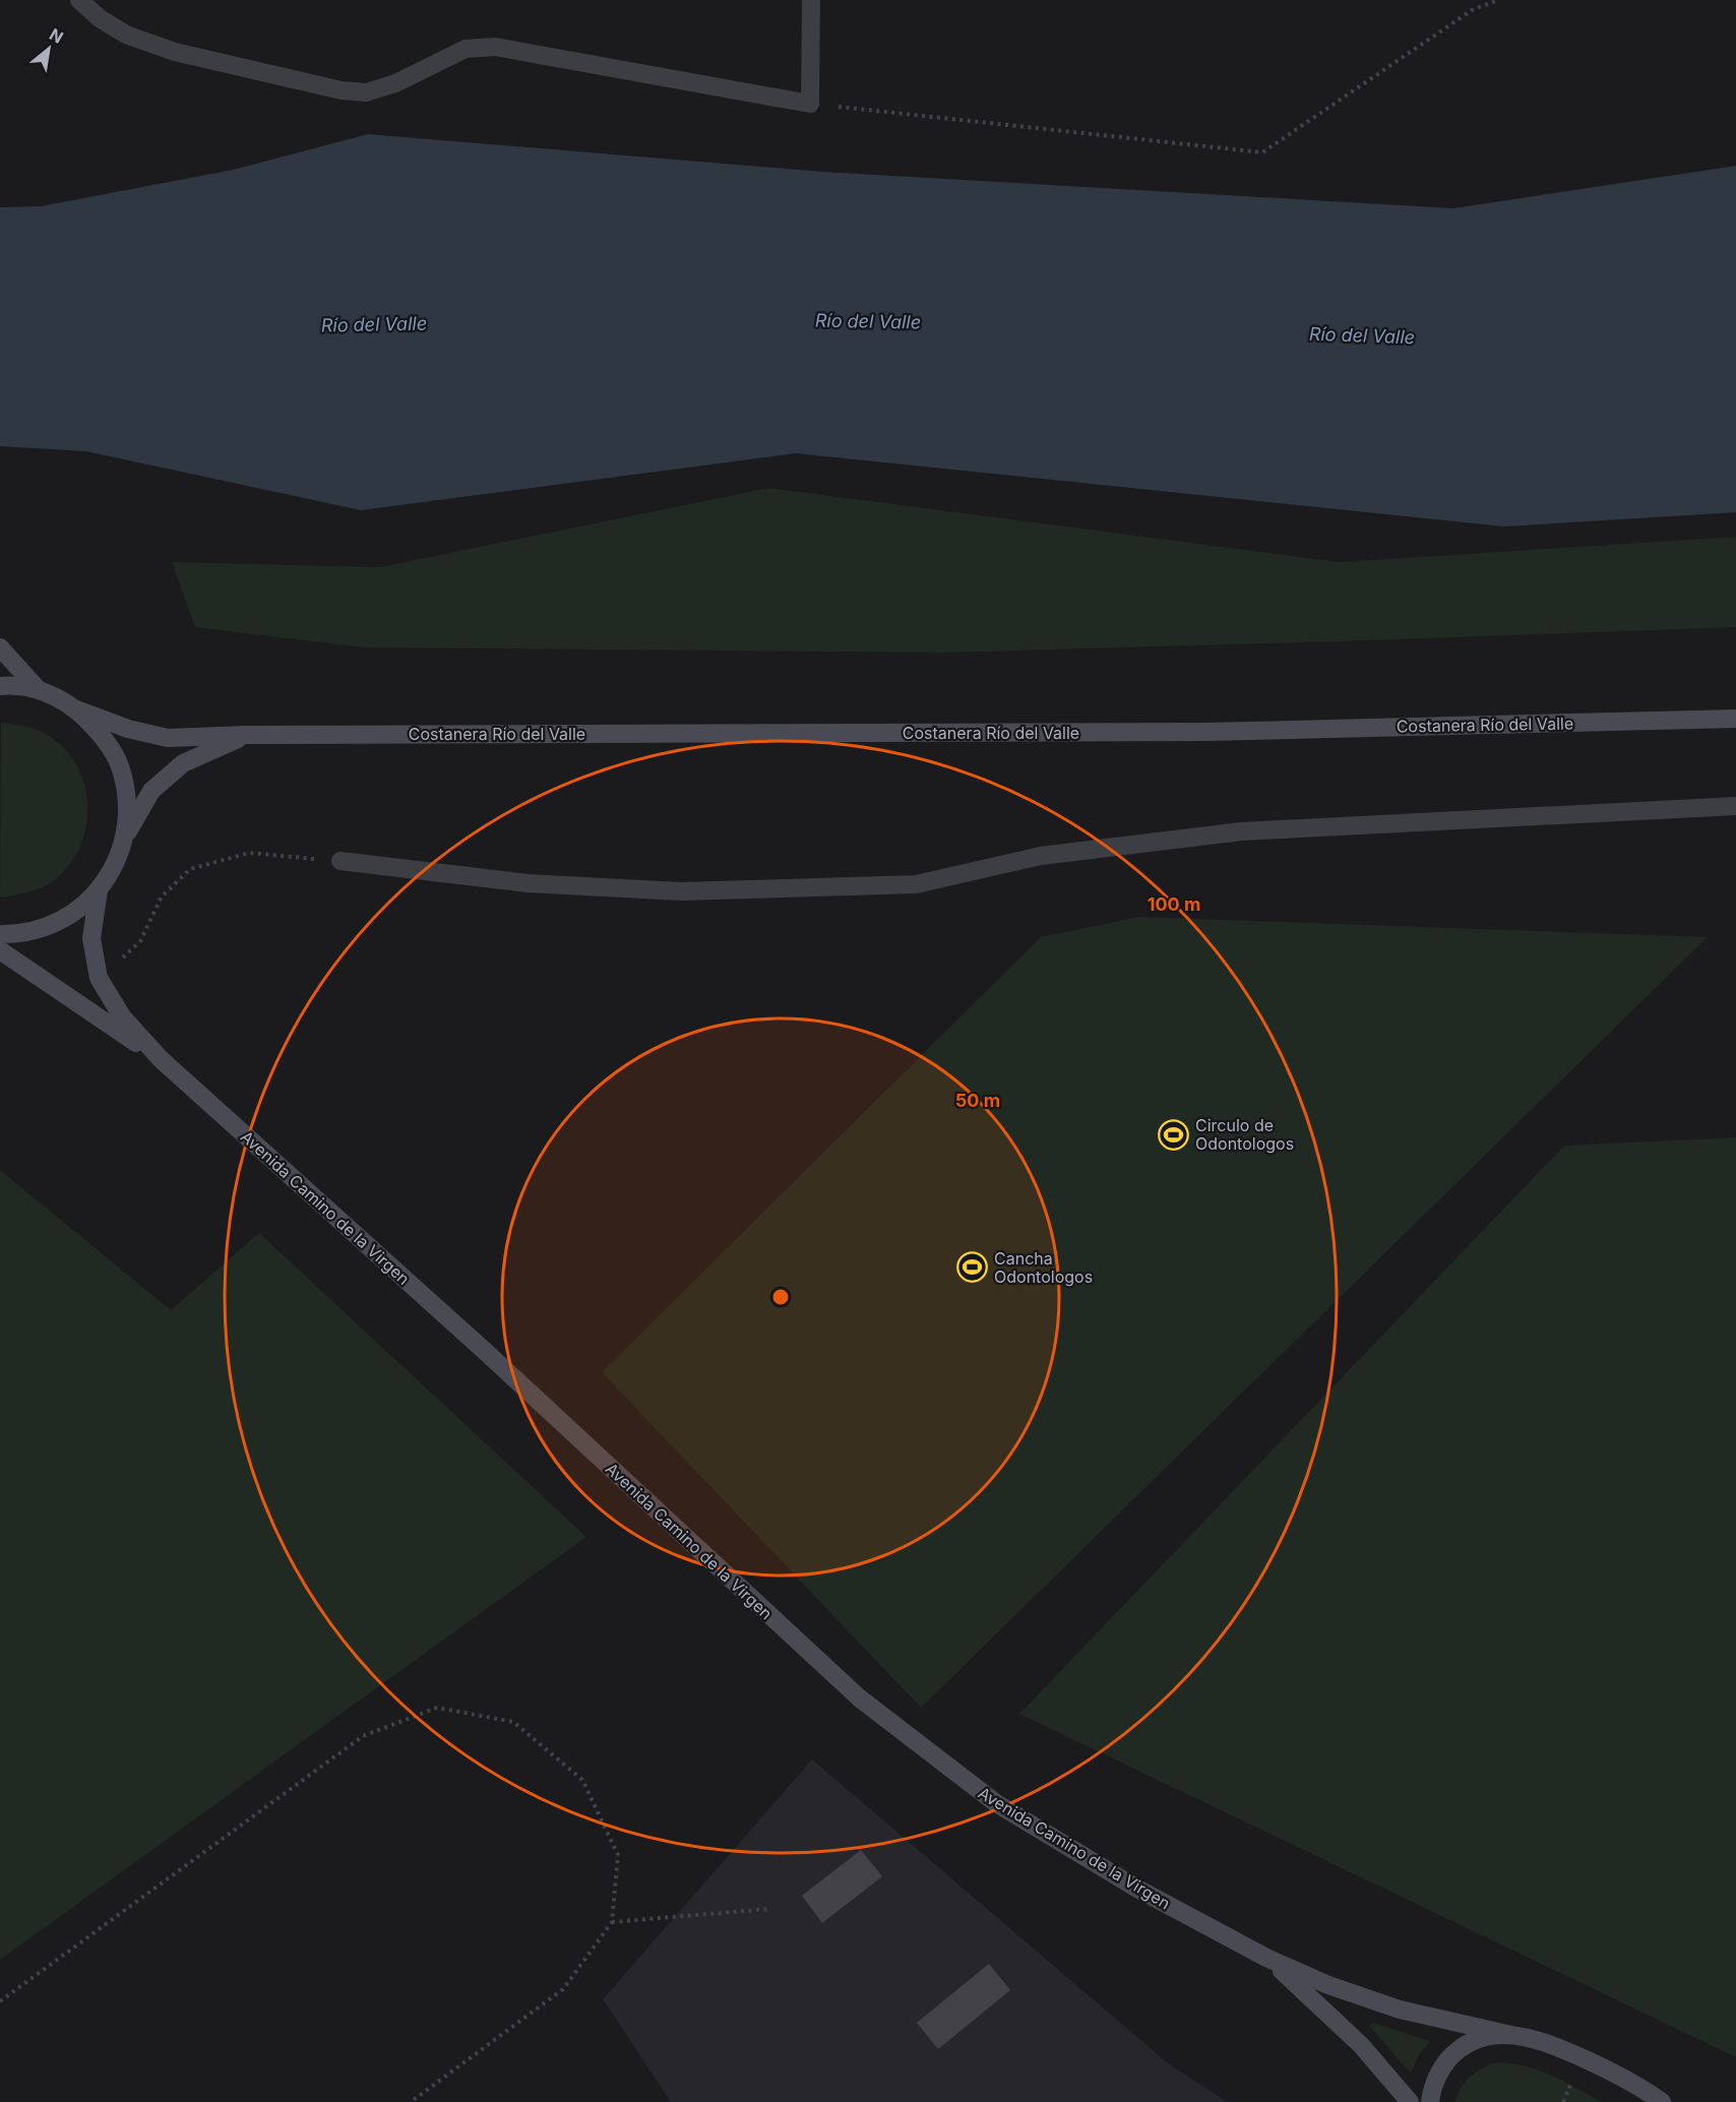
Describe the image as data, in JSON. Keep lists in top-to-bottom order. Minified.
{"streets":{"main road":["Costanera Río del Valle","Avenida Camino de la Virgen"]},"water":["Río del Valle"],"places":{"sports":["Circulo de Odontologos","Cancha Odontologos"]},"north":"top right","rings":["100 m","50 m"]}
